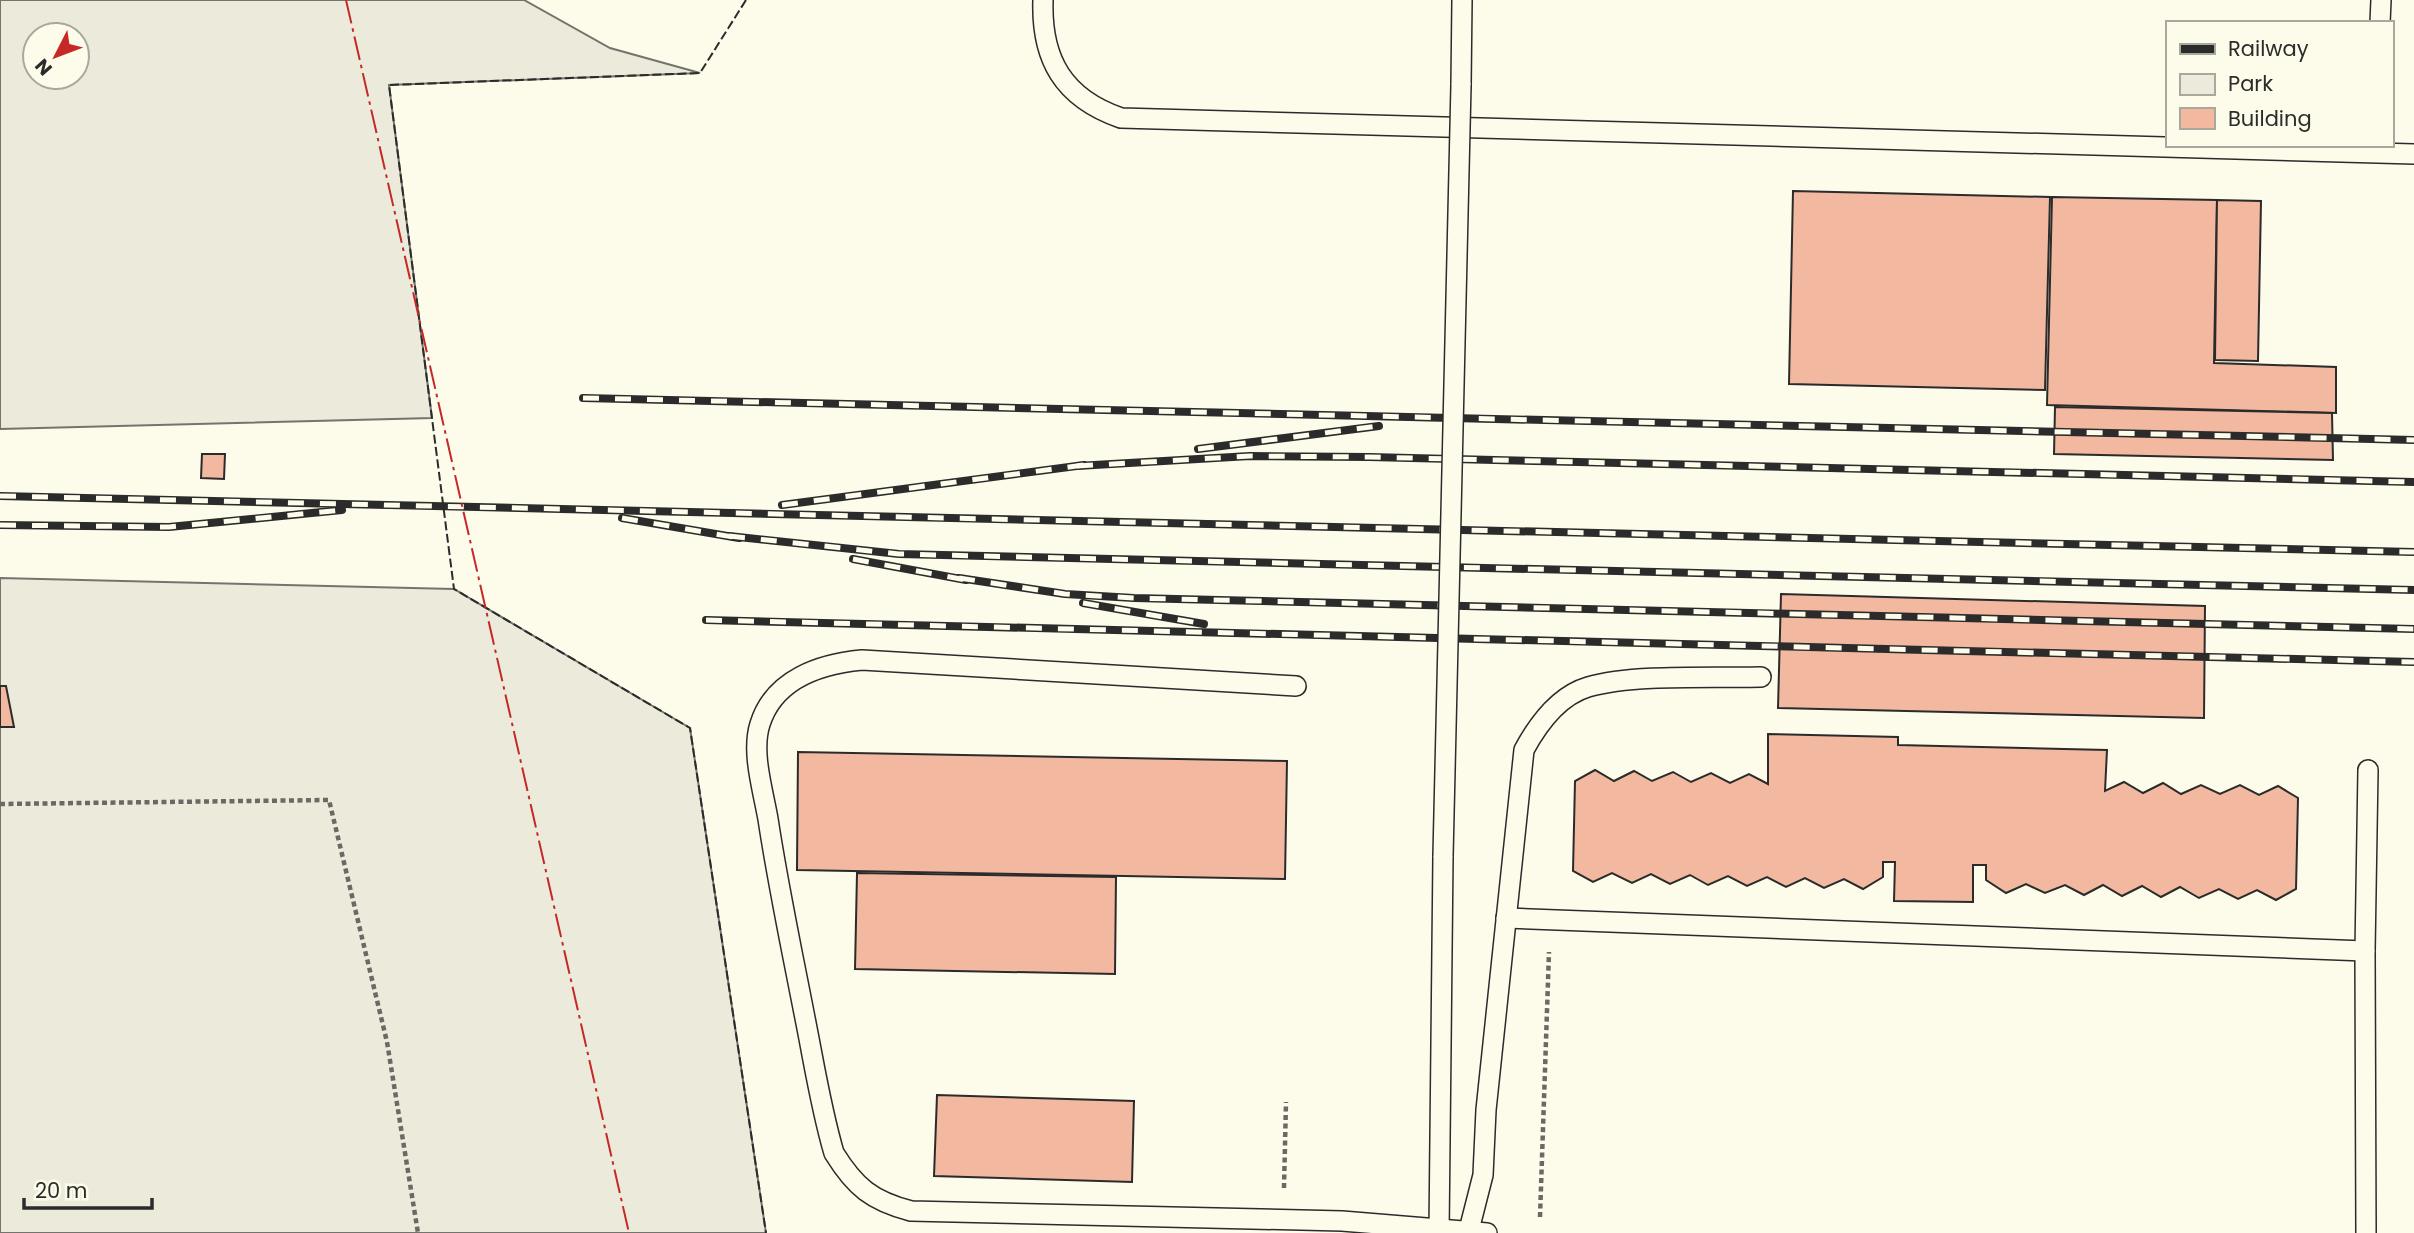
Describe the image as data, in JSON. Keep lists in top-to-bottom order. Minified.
{"legend":["Railway","Park","Building"],"scale_bar":"20 m","north":"bottom left"}
